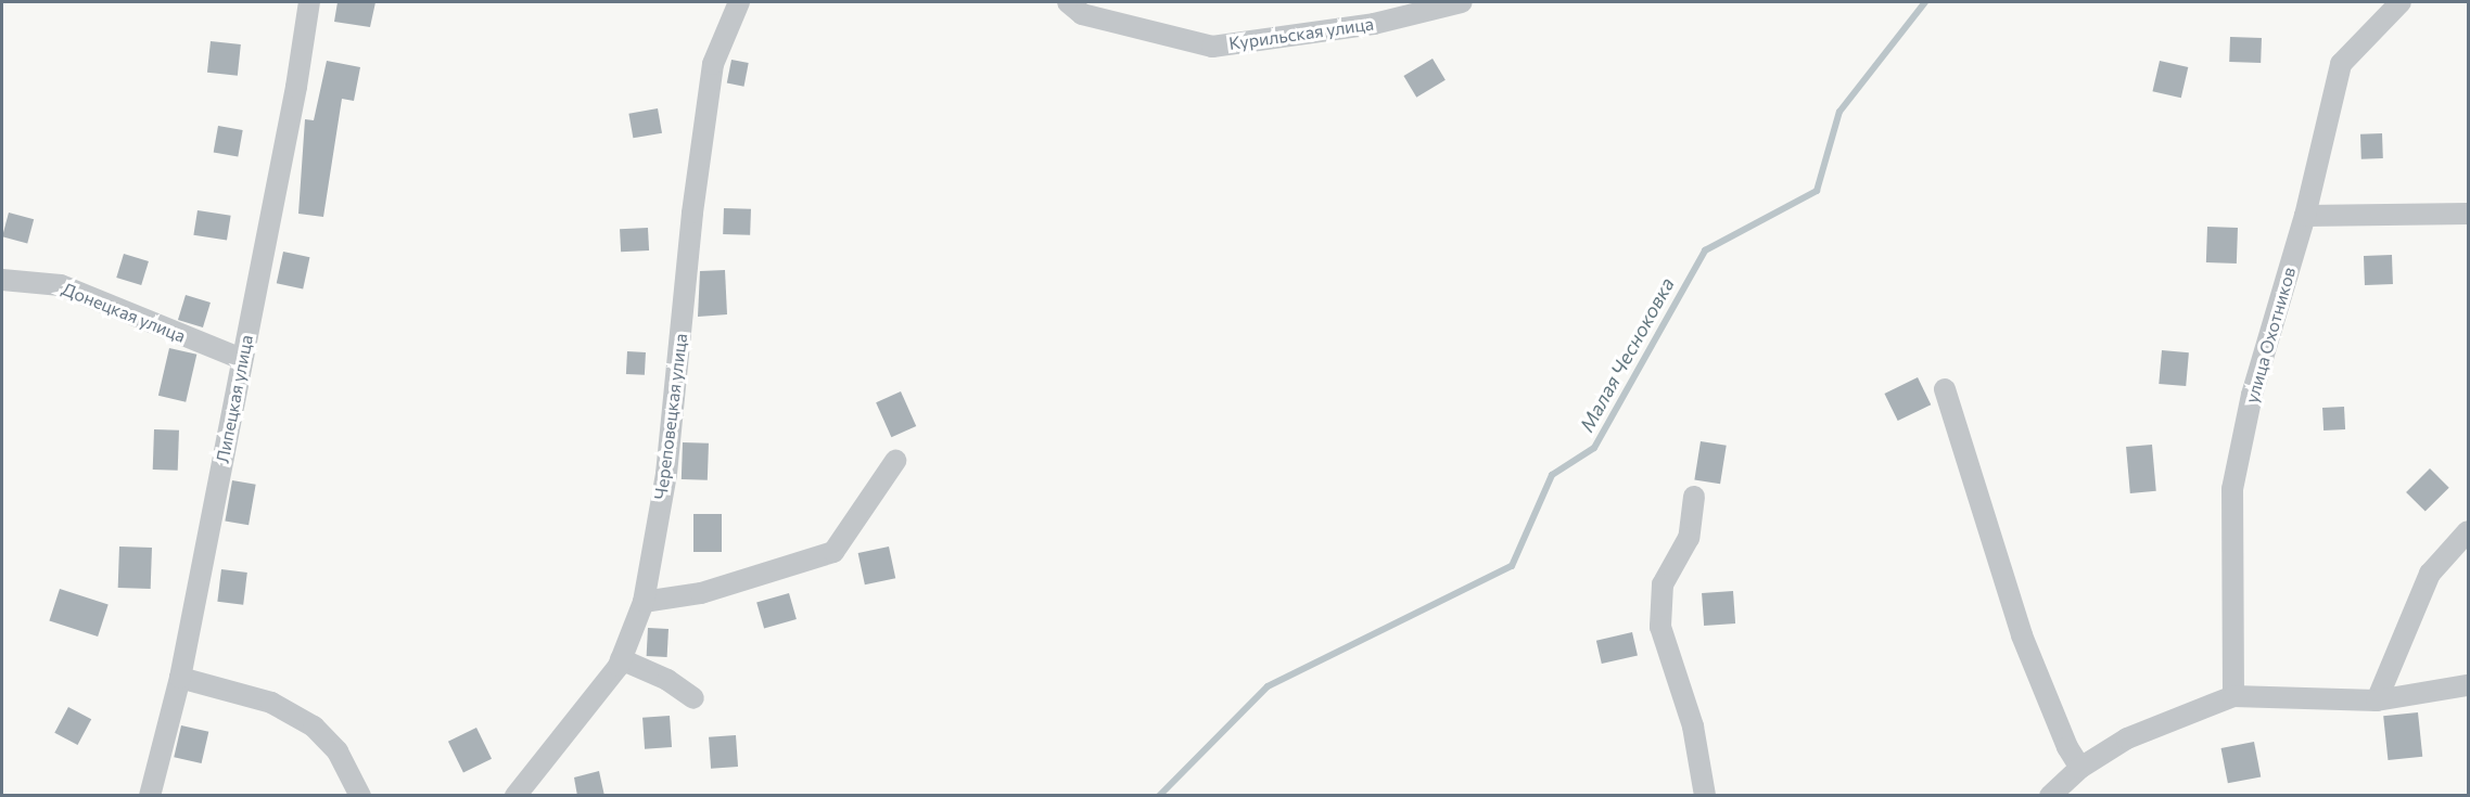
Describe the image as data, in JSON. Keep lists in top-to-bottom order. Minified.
{"streets":{"street":["Курильская улица","Донецкая улица","улица Охотников","Липецкая улица","Череповецкая улица"]},"crossings":[["Донецкая улица","Липецкая улица"]],"water":["Малая Чесноковка"]}
